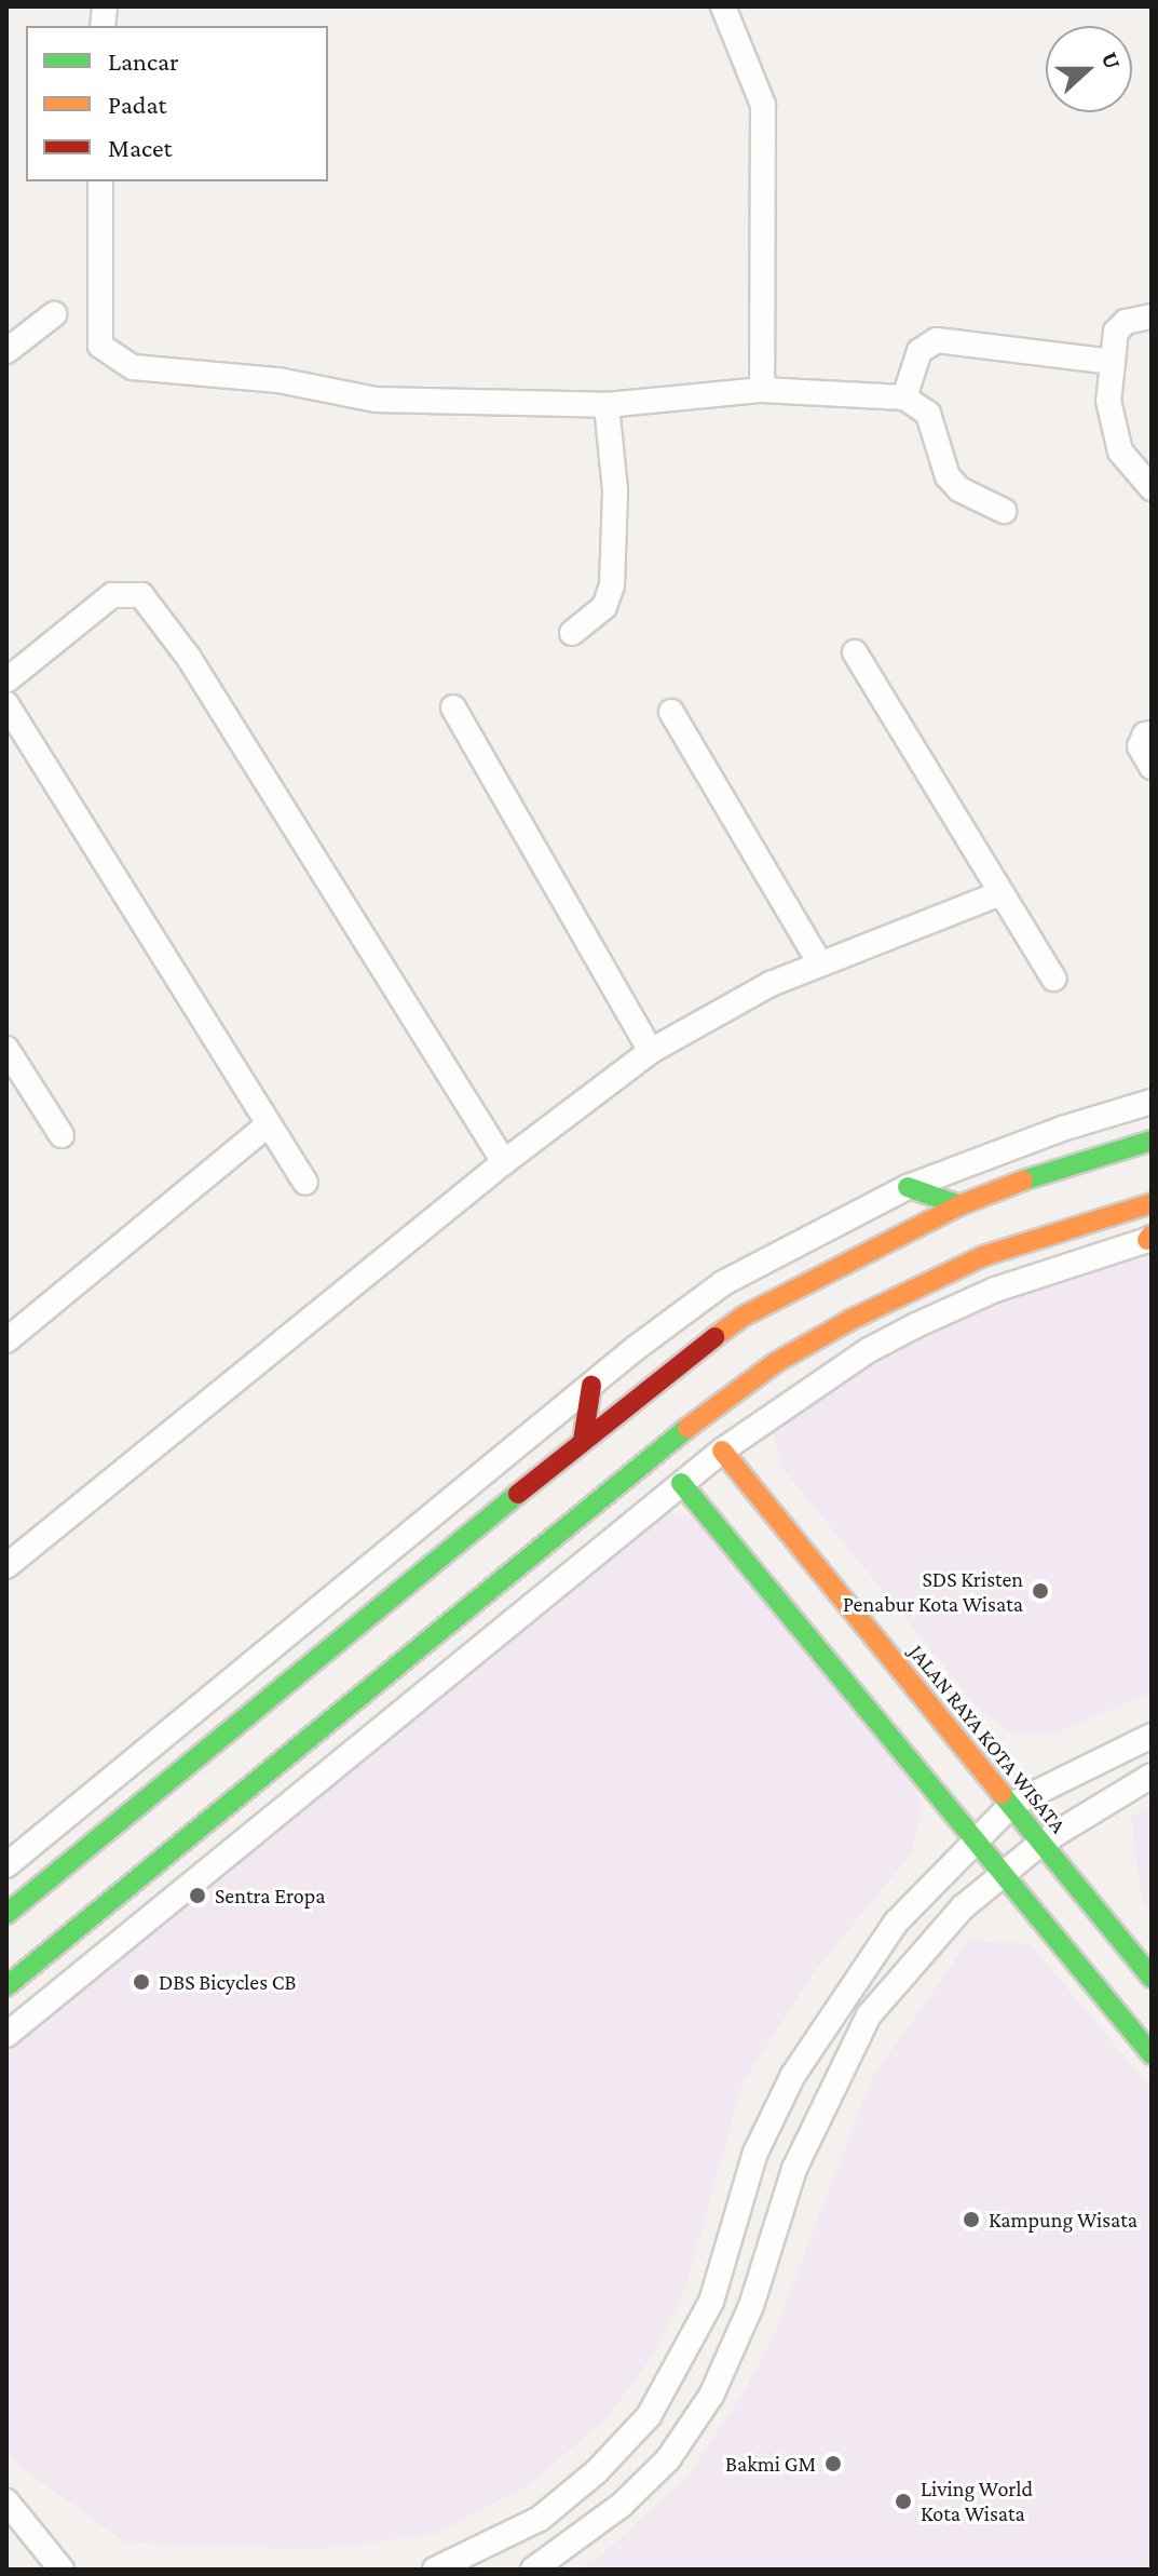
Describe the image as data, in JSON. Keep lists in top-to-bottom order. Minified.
{"streets":{"street":["JALAN RAYA KOTA WISATA"]},"places":["SDS Kristen Penabur Kota Wisata","Sentra Eropa","DBS Bicycles CB","Kampung Wisata","Bakmi GM","Living World Kota Wisata"],"legend":["Lancar","Padat","Macet"],"north":"right"}
